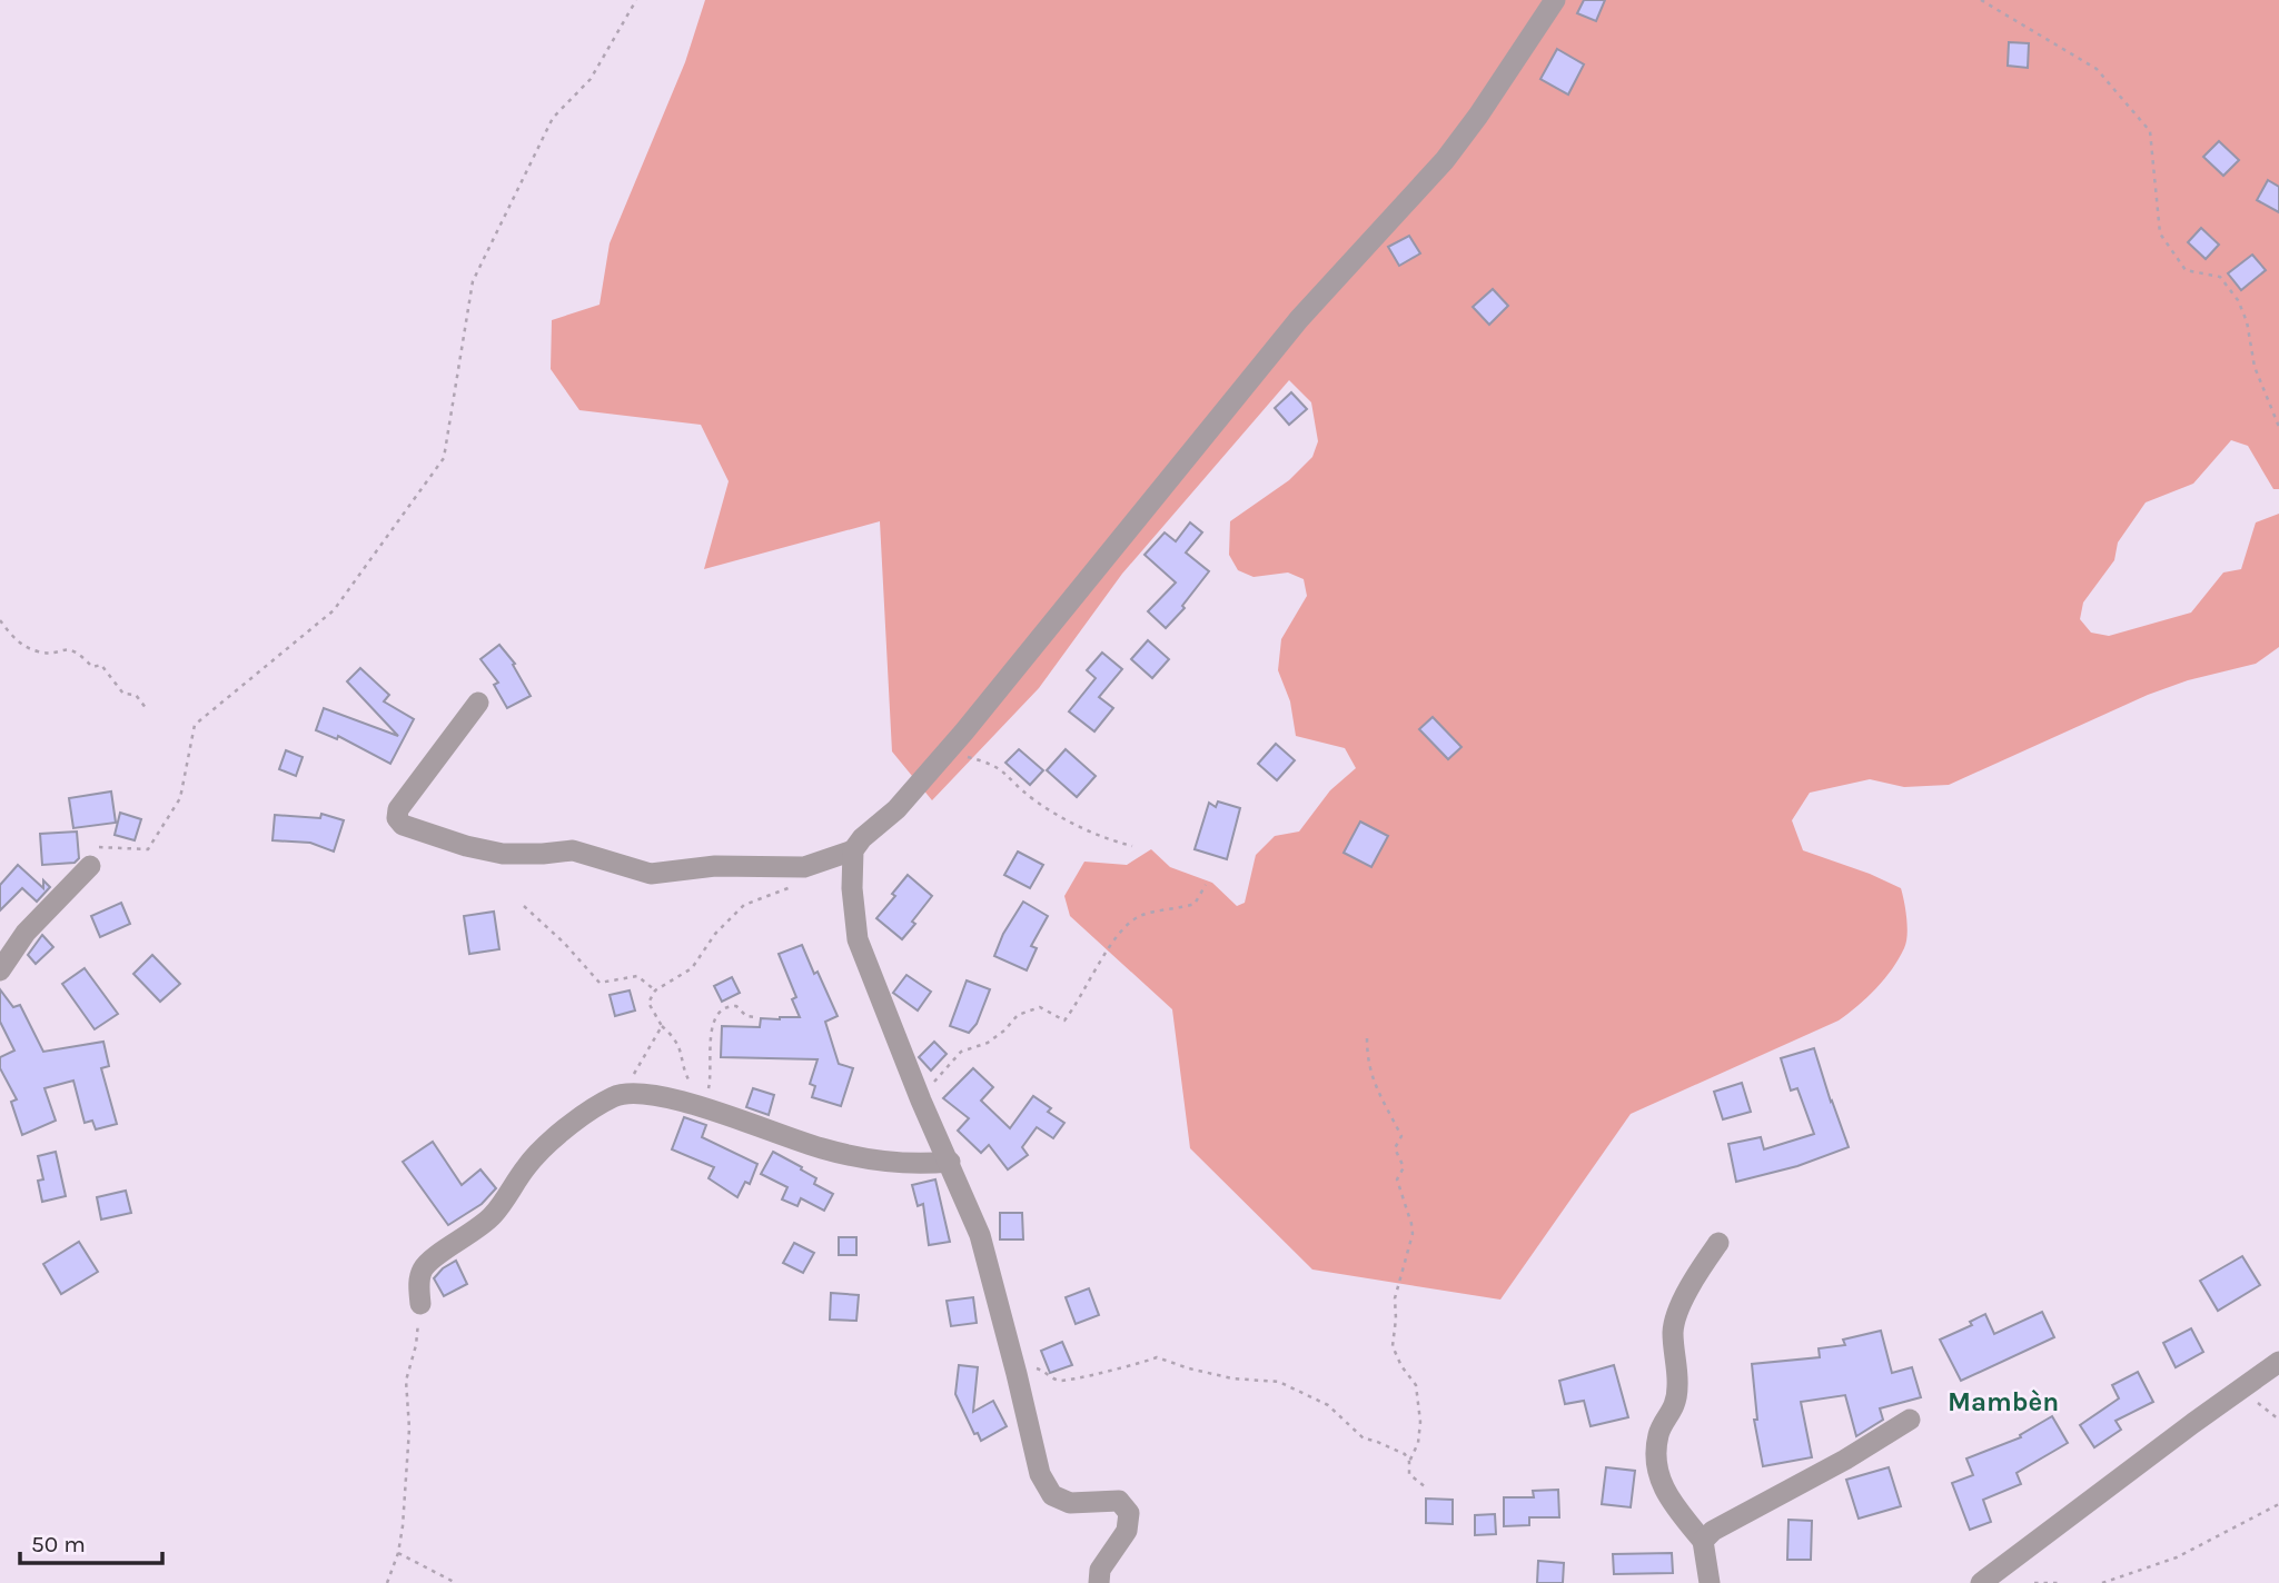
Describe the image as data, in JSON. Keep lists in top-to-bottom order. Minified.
{"districts":["Mambèn"],"scale_bar":"50 m"}
